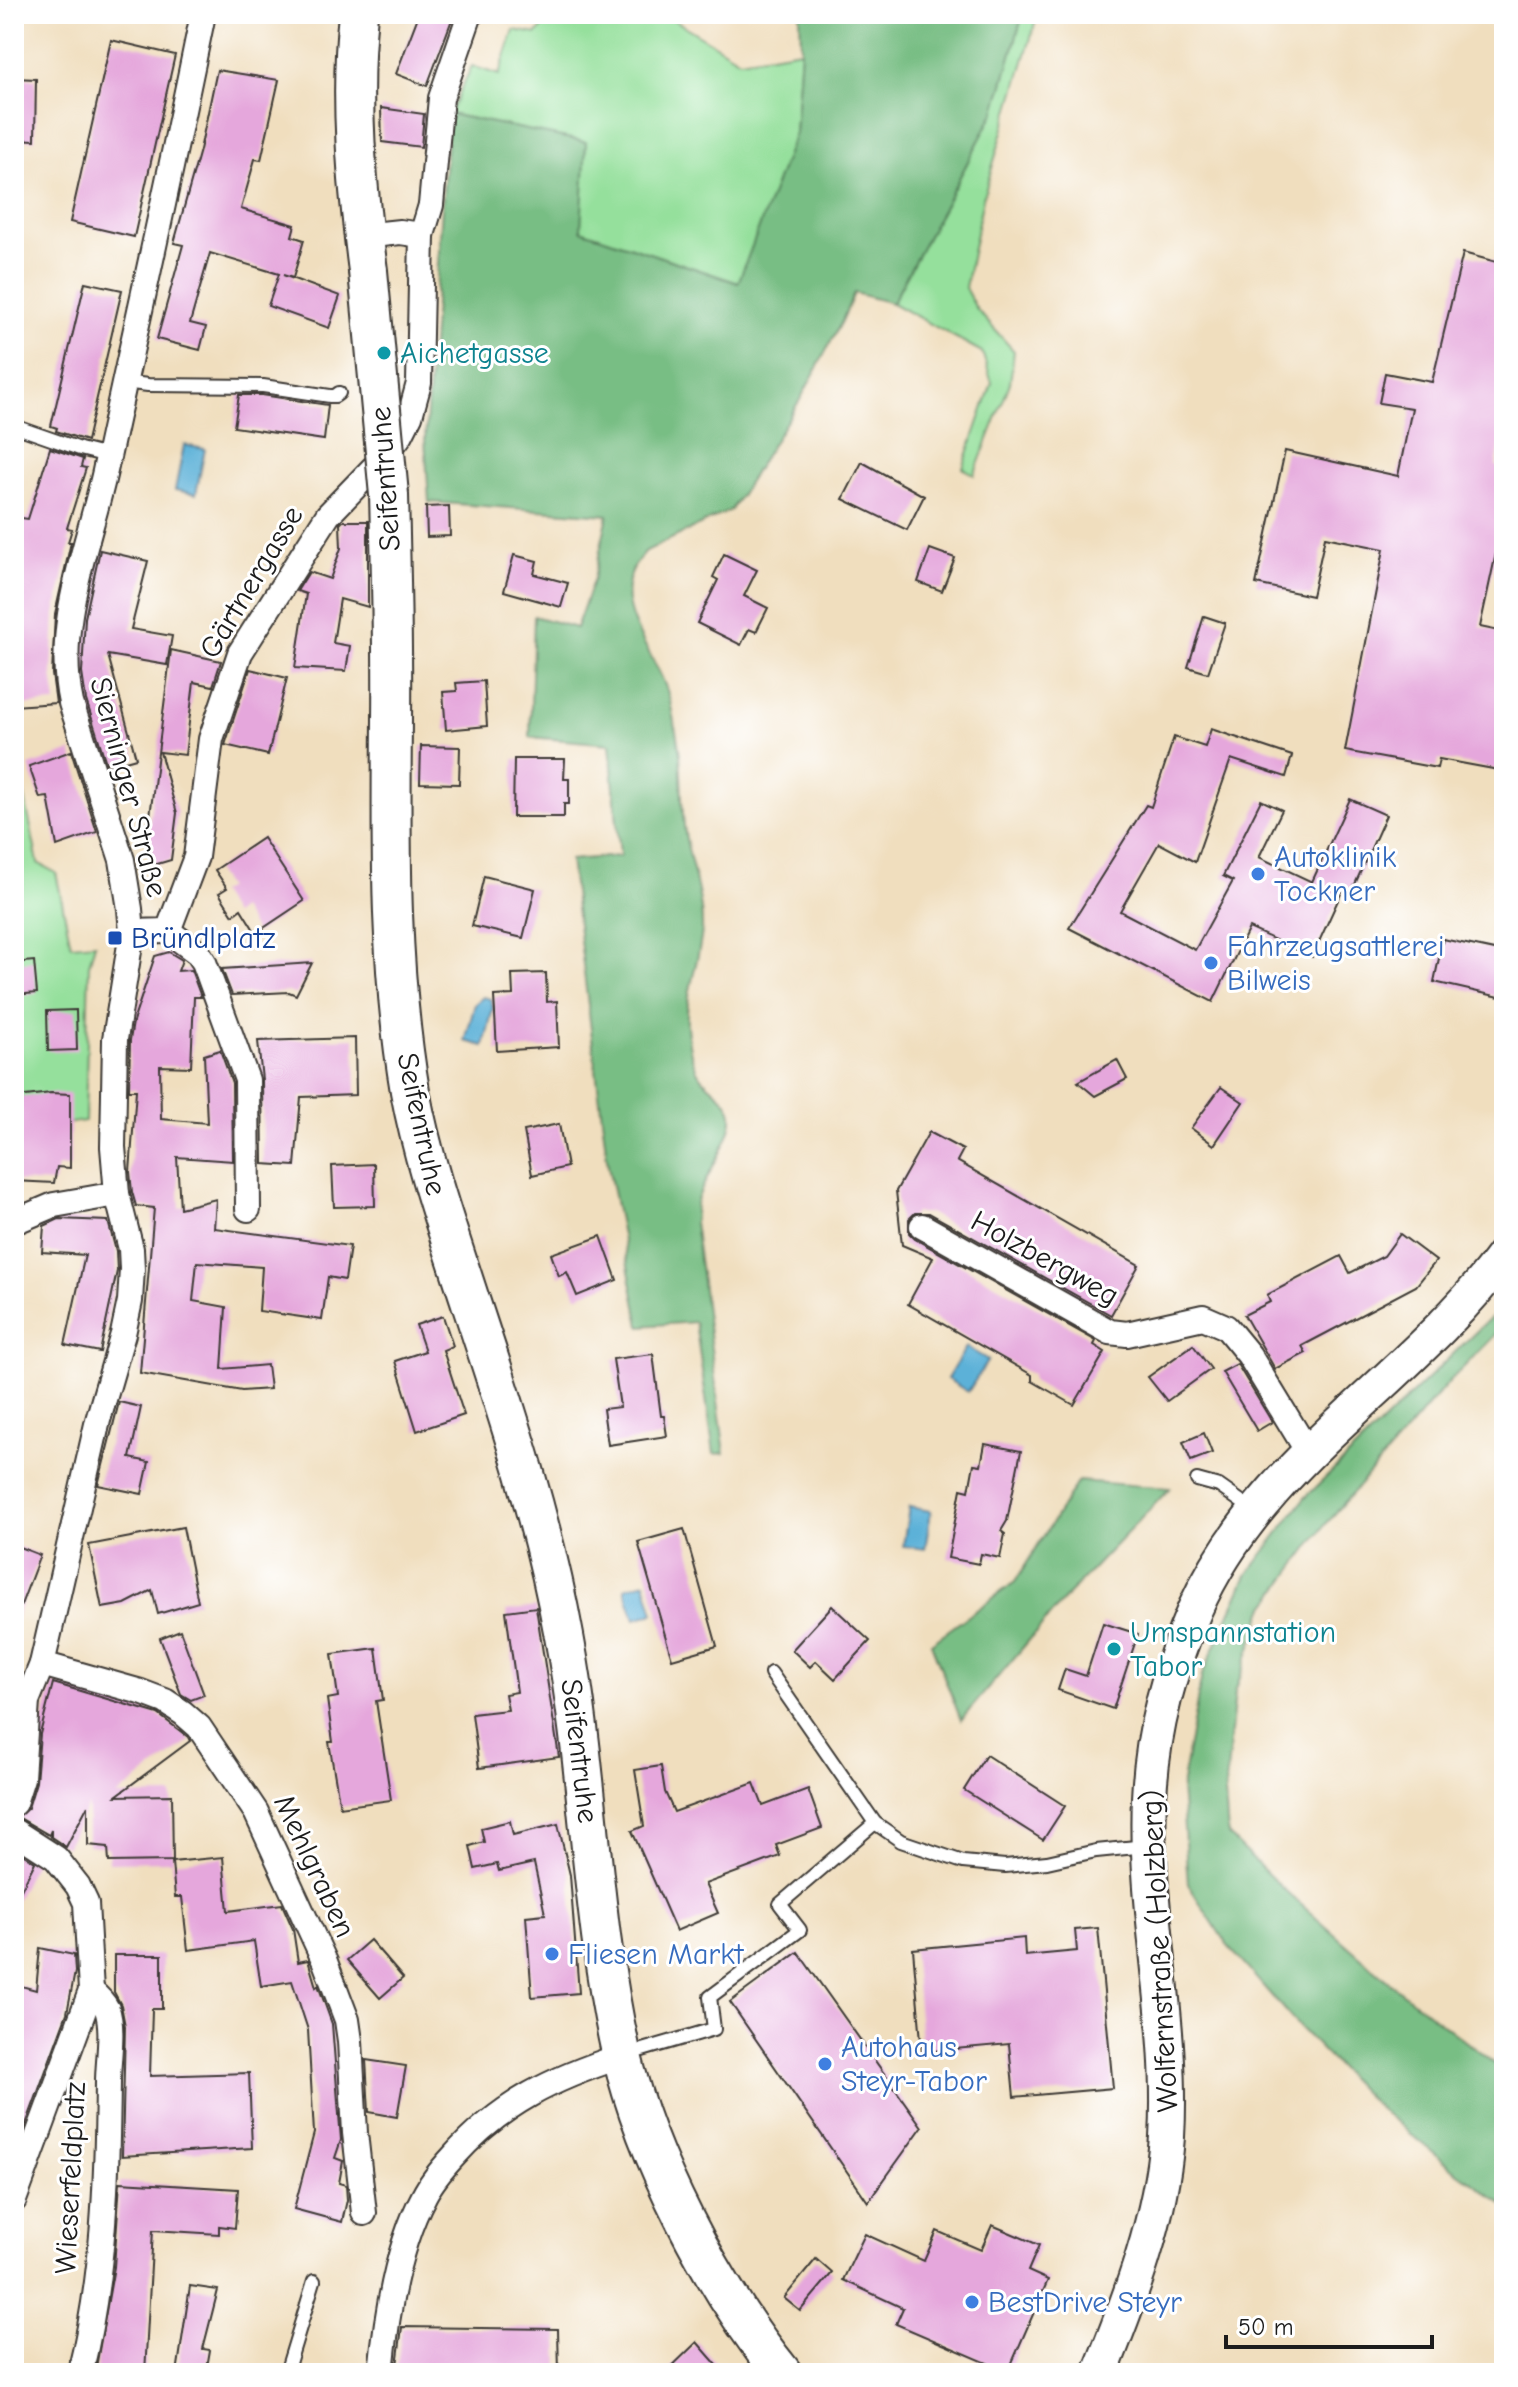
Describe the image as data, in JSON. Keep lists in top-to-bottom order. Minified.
{"streets":{"main road":["Seifentruhe","Wolfernstraße (Holzberg)"],"street":["Gärtnergasse","Sierninger Straße","Holzbergweg","Mehlgraben","Wieserfeldplatz"]},"crossings":[["Seifentruhe","Gärtnergasse"],["Sierninger Straße","Mehlgraben"],["Holzbergweg","Wolfernstraße (Holzberg)"]],"places":{"other":["Aichetgasse","Autoklinik Tockner","Fahrzeugsattlerei Bilweis","Umspannstation Tabor","Fliesen Markt","Autohaus Steyr-Tabor","BestDrive Steyr"],"transit":["Bründlplatz"]},"scale_bar":"50 m"}
